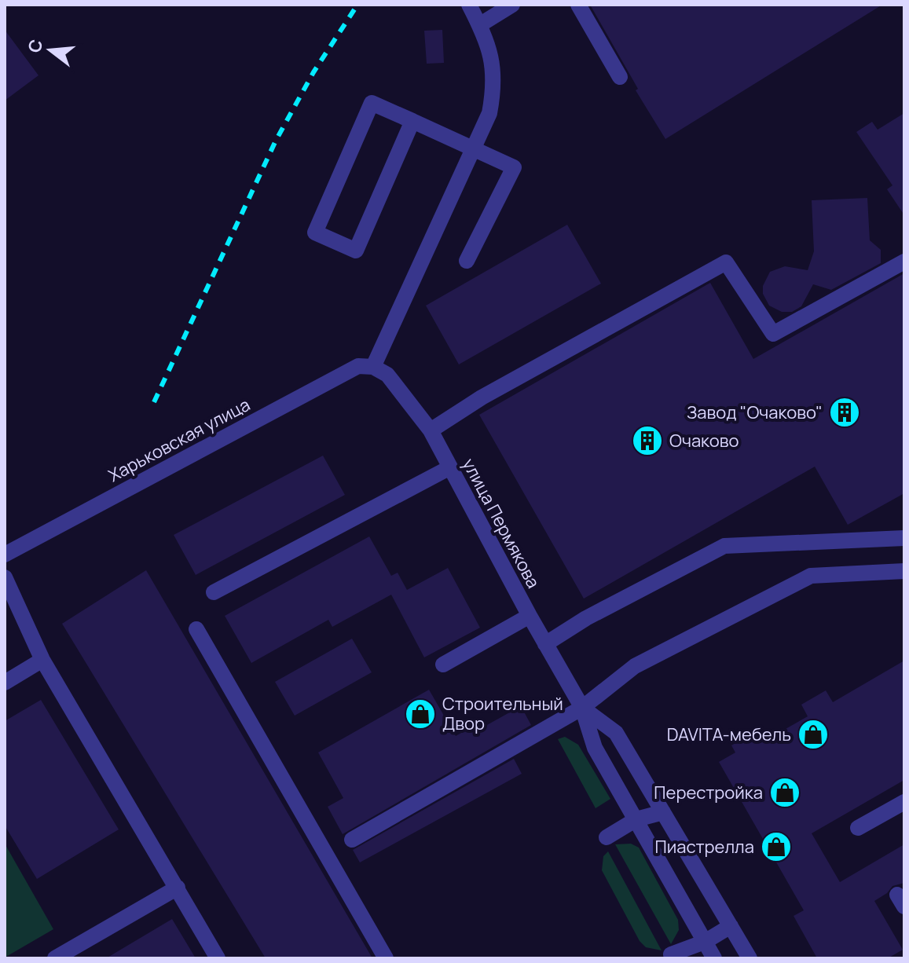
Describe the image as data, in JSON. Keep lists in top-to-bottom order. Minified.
{"streets":{"street":["Харьковская улица","улица Пермякова"]},"crossings":[["Харьковская улица","улица Пермякова"]],"places":{"building":["Завод \"Очаково\"","Очаково"],"shop":["Строительный Двор","DAVITA-мебель","Перестройка","Пиастрелла"]},"north":"left"}
